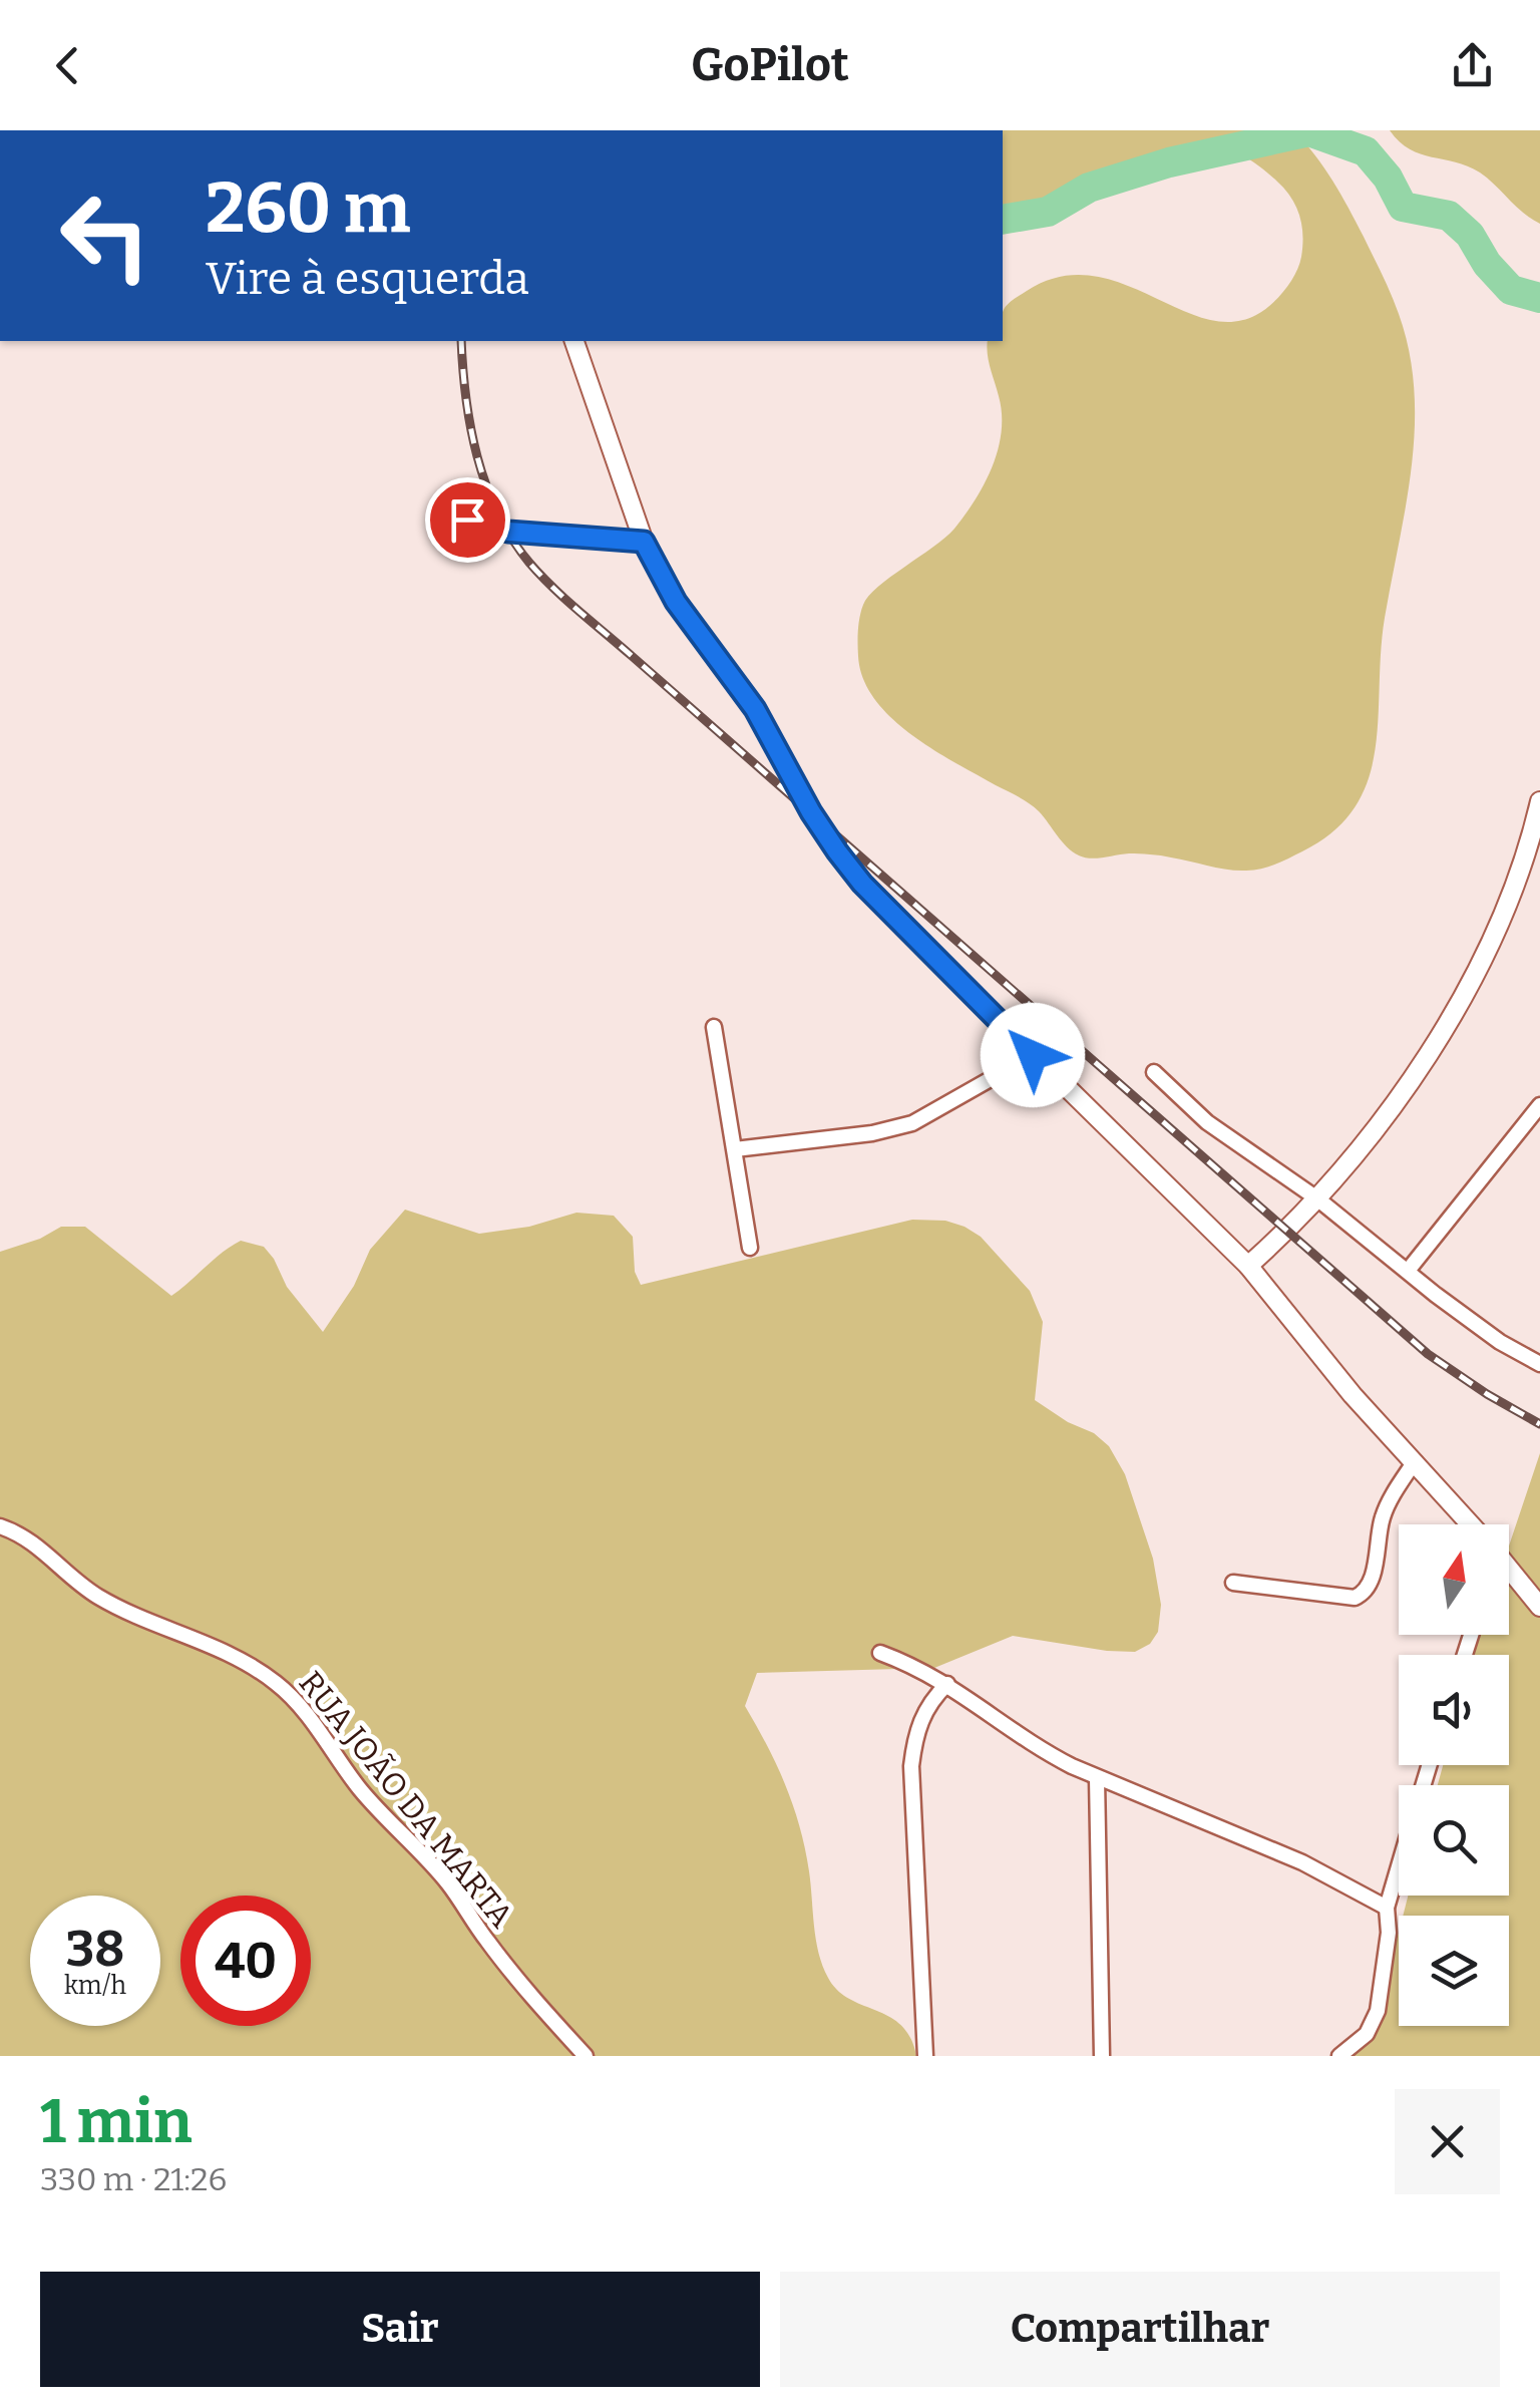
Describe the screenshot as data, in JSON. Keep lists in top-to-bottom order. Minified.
{"streets":{"street":["RUA JOÃO DA MARTA"]},"north":"top","page":{"header":"GoPilot","turn":["260 m","Vire à esquerda"],"speed":"38 km/h","limit":"40","heading":["1 min","330 m · 21:26"],"buttons":["Sair","Compartilhar"]}}
